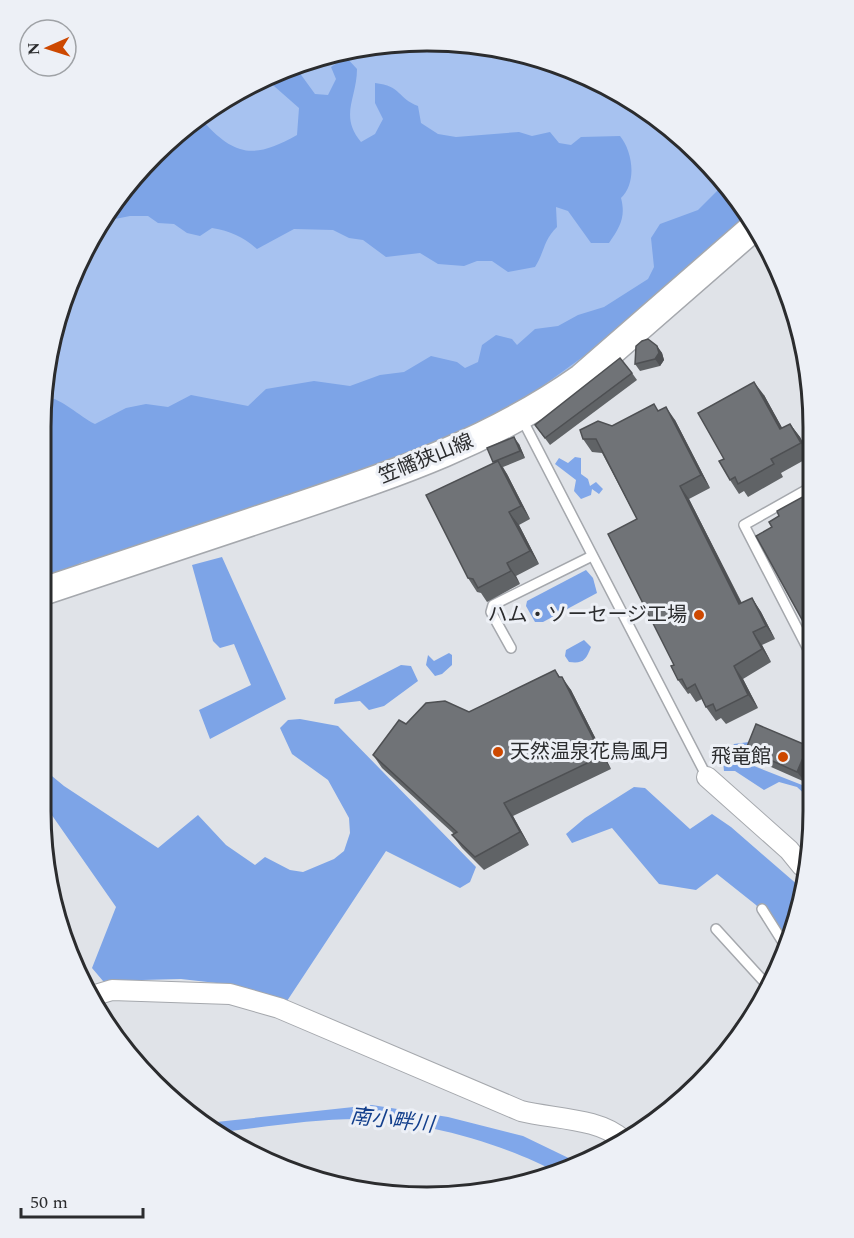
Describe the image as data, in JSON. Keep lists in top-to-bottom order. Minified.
{"streets":{"main road":["笠幡狭山線"]},"water":["南小畔川"],"places":["ハム・ソーセージ工場","天然温泉花鳥風月","飛竜館"],"scale_bar":"50 m","north":"left"}
